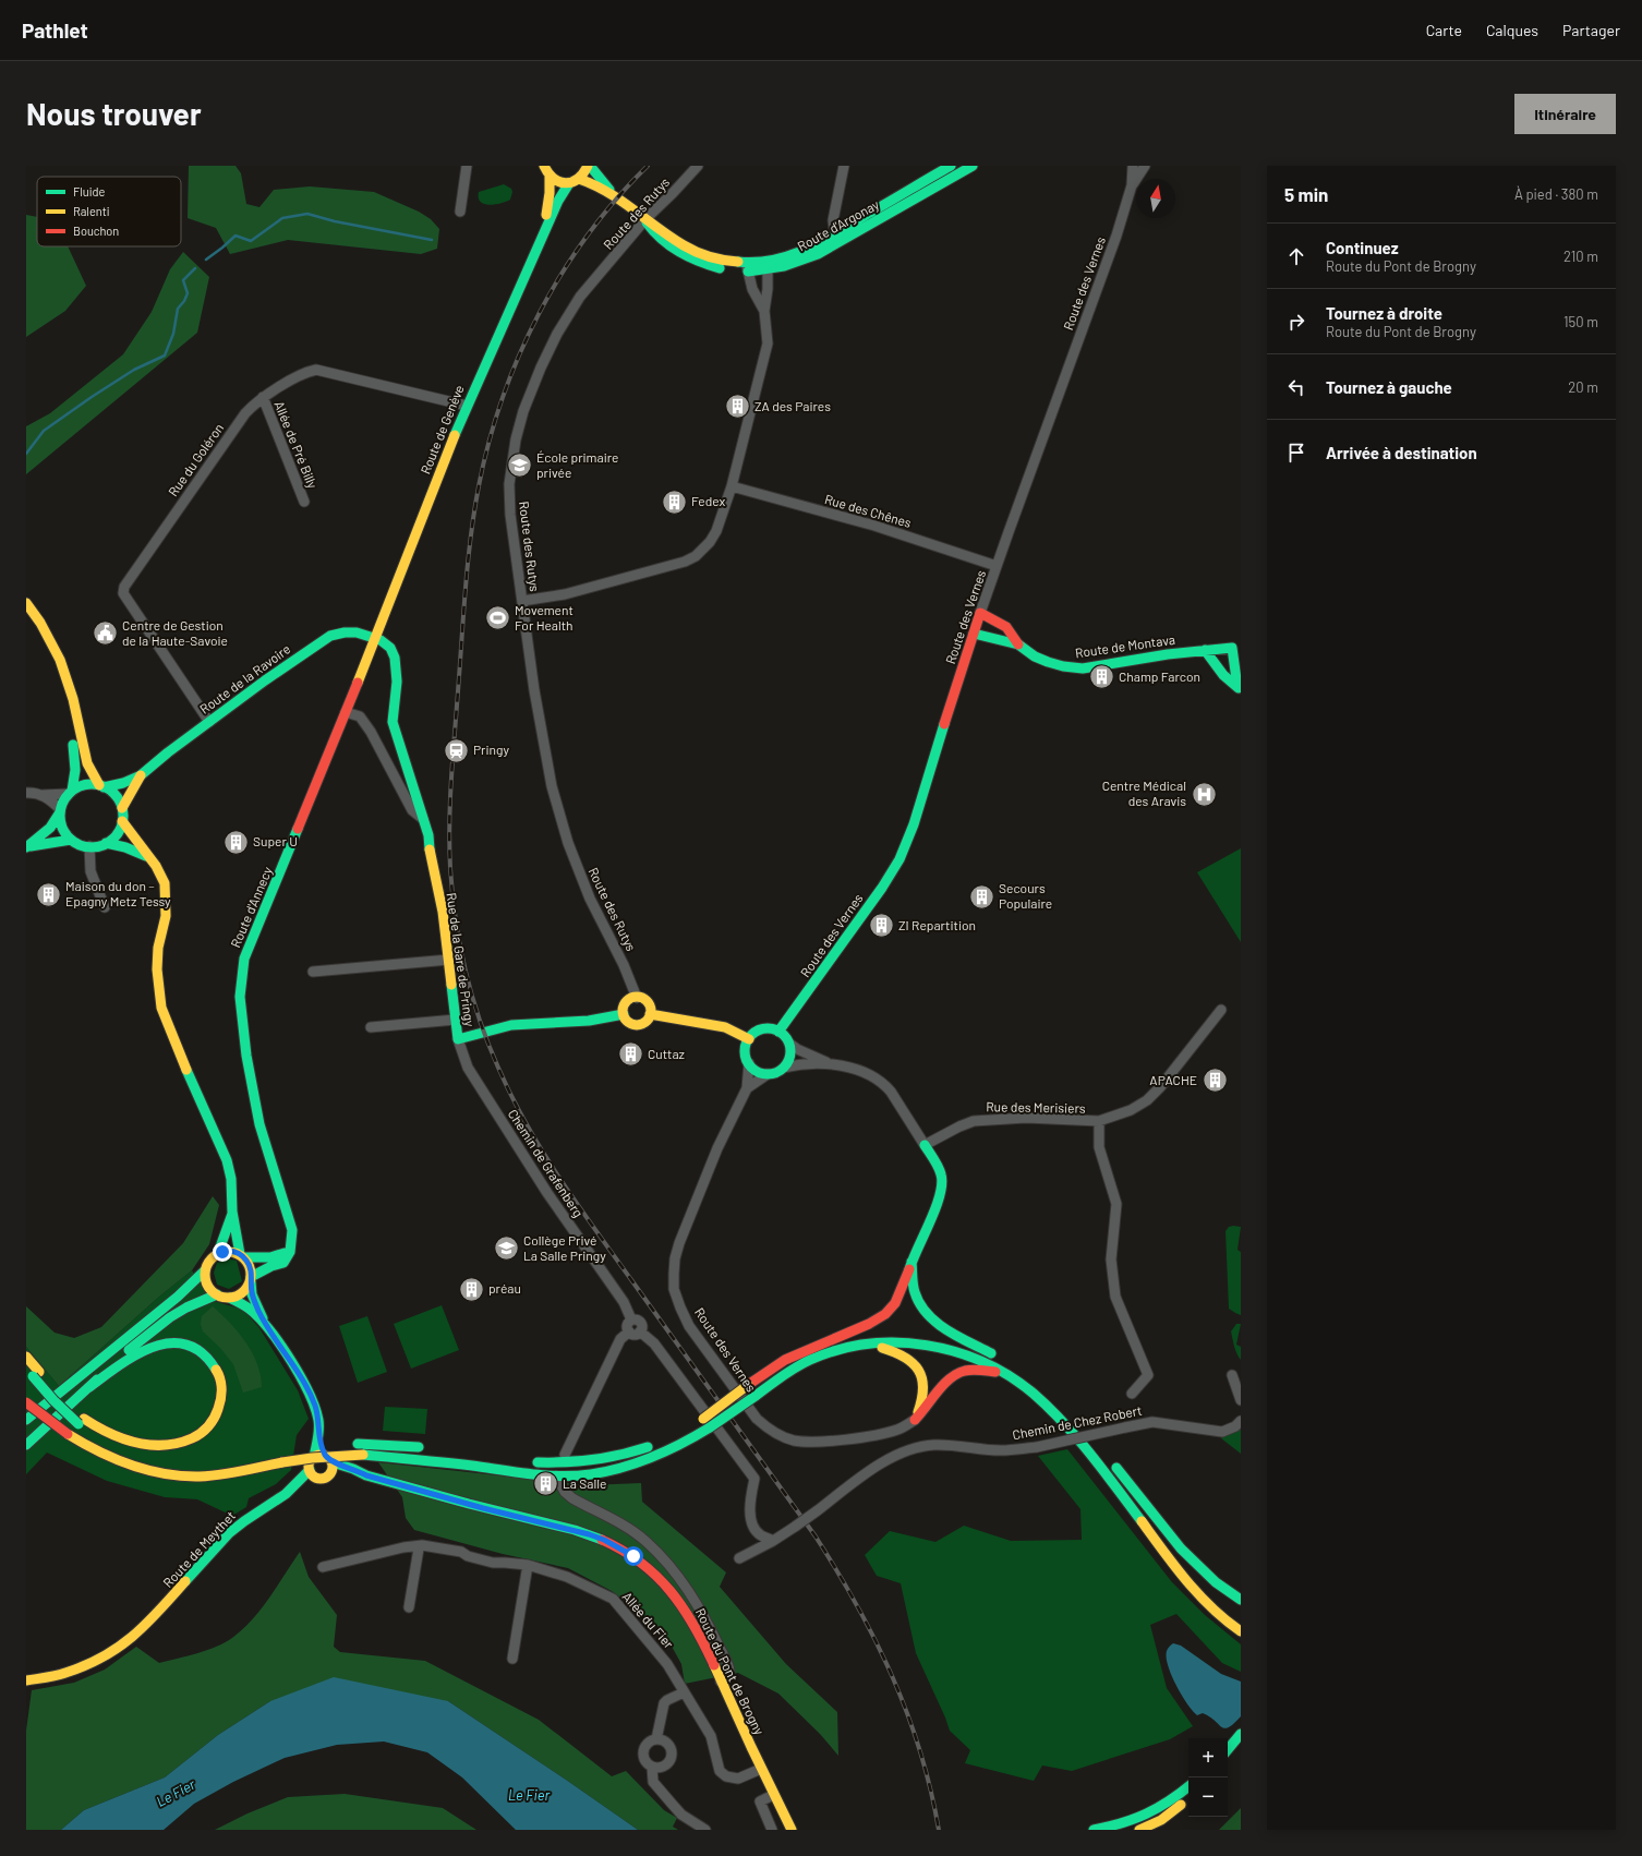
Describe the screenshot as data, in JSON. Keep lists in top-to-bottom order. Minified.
{"streets":{"main road":["Route d'Argonay","Route des Vernes","Route de Genève","Route de Montava","Route de la Ravoire","Route d'Annecy","Rue de la Gare de Pringy","Route de Meythet","Route du Pont de Brogny"],"street":["Route des Rutys","Allée de Pré Billy","Rue du Goléron","Rue des Chênes","Rue des Merisiers","Chemin de Grafenberg","Chemin de Chez Robert","Allée du Fier"]},"crossings":[["Route des Rutys","Route d'Argonay"],["Route des Rutys","Rue de la Gare de Pringy"],["Route d'Argonay","Route de Genève"],["Route des Vernes","Rue des Chênes"],["Route des Vernes","Route de Montava"],["Route de Genève","Rue du Goléron"],["Route de Genève","Route de la Ravoire"],["Route de Genève","Route d'Annecy"],["Route de Genève","Rue de la Gare de Pringy"],["Allée de Pré Billy","Rue du Goléron"],["Rue du Goléron","Route de la Ravoire"],["Route de la Ravoire","Route d'Annecy"],["Route de la Ravoire","Rue de la Gare de Pringy"],["Route d'Annecy","Rue de la Gare de Pringy"],["Rue de la Gare de Pringy","Chemin de Grafenberg"],["Route de Meythet","Route du Pont de Brogny"],["Allée du Fier","Route du Pont de Brogny"]],"water":["Le Fier"],"places":{"building":["ZA des Paires","Fedex","Champ Farcon","Super U","Maison du don – Epagny Metz Tessy","Secours Populaire","ZI Repartition","Cuttaz","APACHE","préau","La Salle"],"school or university":["École primaire privée","Collège Privé La Salle Pringy"],"sports":["Movement For Health"],"public building":["Centre de Gestion de la Haute-Savoie"],"station":["Pringy"],"hospital":["Centre Médical des Aravis"]},"legend":["Fluide","Ralenti","Bouchon"],"north":"top","page":{"header":"Pathlet","nav":["Carte","Calques","Partager"],"buttons":"Itinéraire","title":"Nous trouver","heading":["5 min","À pied · 380 m"],"list":[["Continuez","Route du Pont de Brogny","210 m"],["Tournez à droite","Route du Pont de Brogny","150 m"],["Tournez à gauche","20 m"],"Arrivée à destination"],"map_buttons":["+","−"]}}
